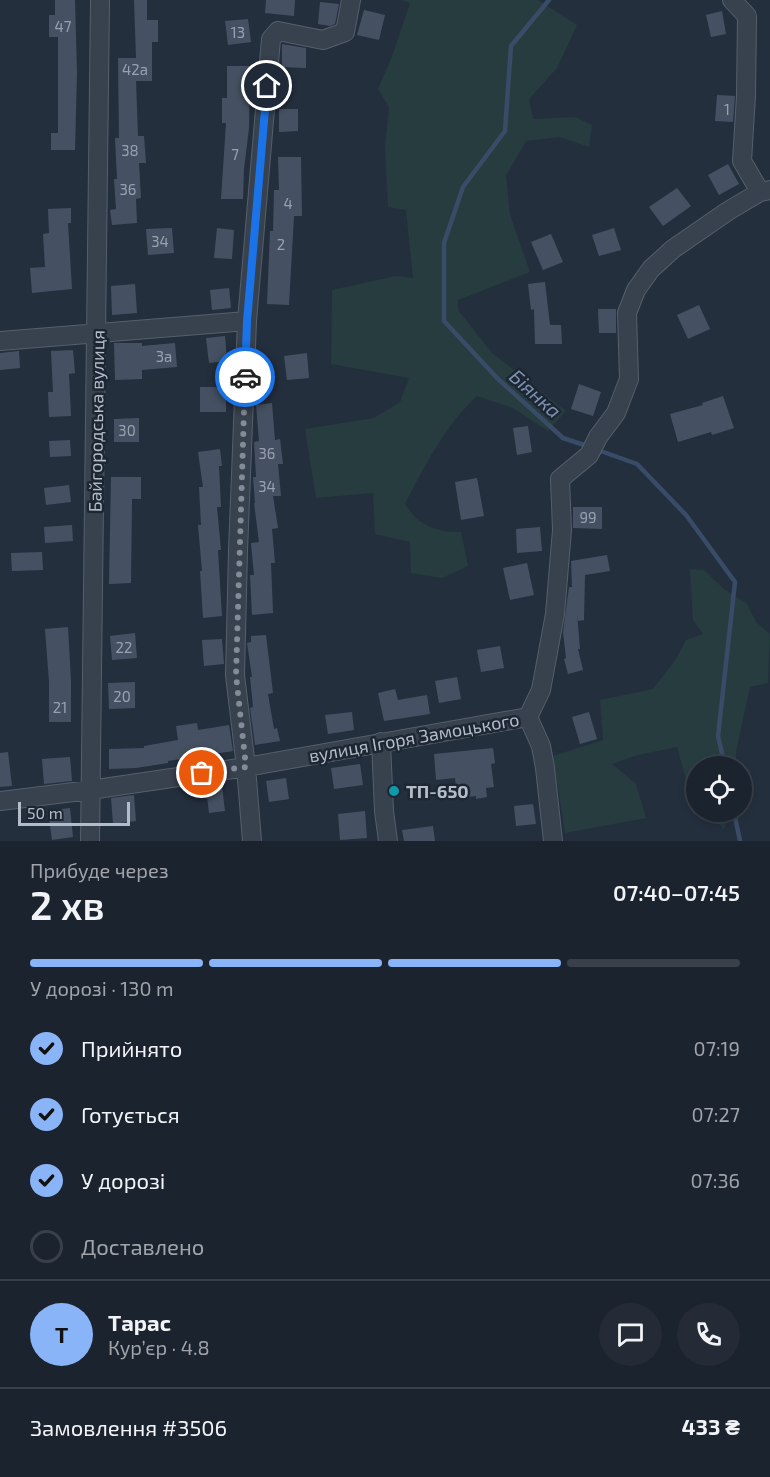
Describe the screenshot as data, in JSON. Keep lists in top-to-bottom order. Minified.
{"streets":{"street":["Байгородська вулиця","вулиця Ігоря Замоцького"]},"crossings":[["Байгородська вулиця","вулиця Ігоря Замоцького"]],"water":["Біянка"],"places":["ТП-650"],"house_numbers":["47","13","42а","1","38","7","36","4","34","2","3а","30","36","34","99","22","20","21"],"scale_bar":"50 m","page":{"scale":"50 m","heading":["2 хв","Прибуде через","07:40–07:45"],"panel":["Тарас","Кур’єр · 4.8","Замовлення #3506","433 ₴"],"bar":"У дорозі · 130 m","list":[["Прийнято","07:19"],["Готується","07:27"],["У дорозі","07:36"],"Доставлено"],"round":"Т"}}
